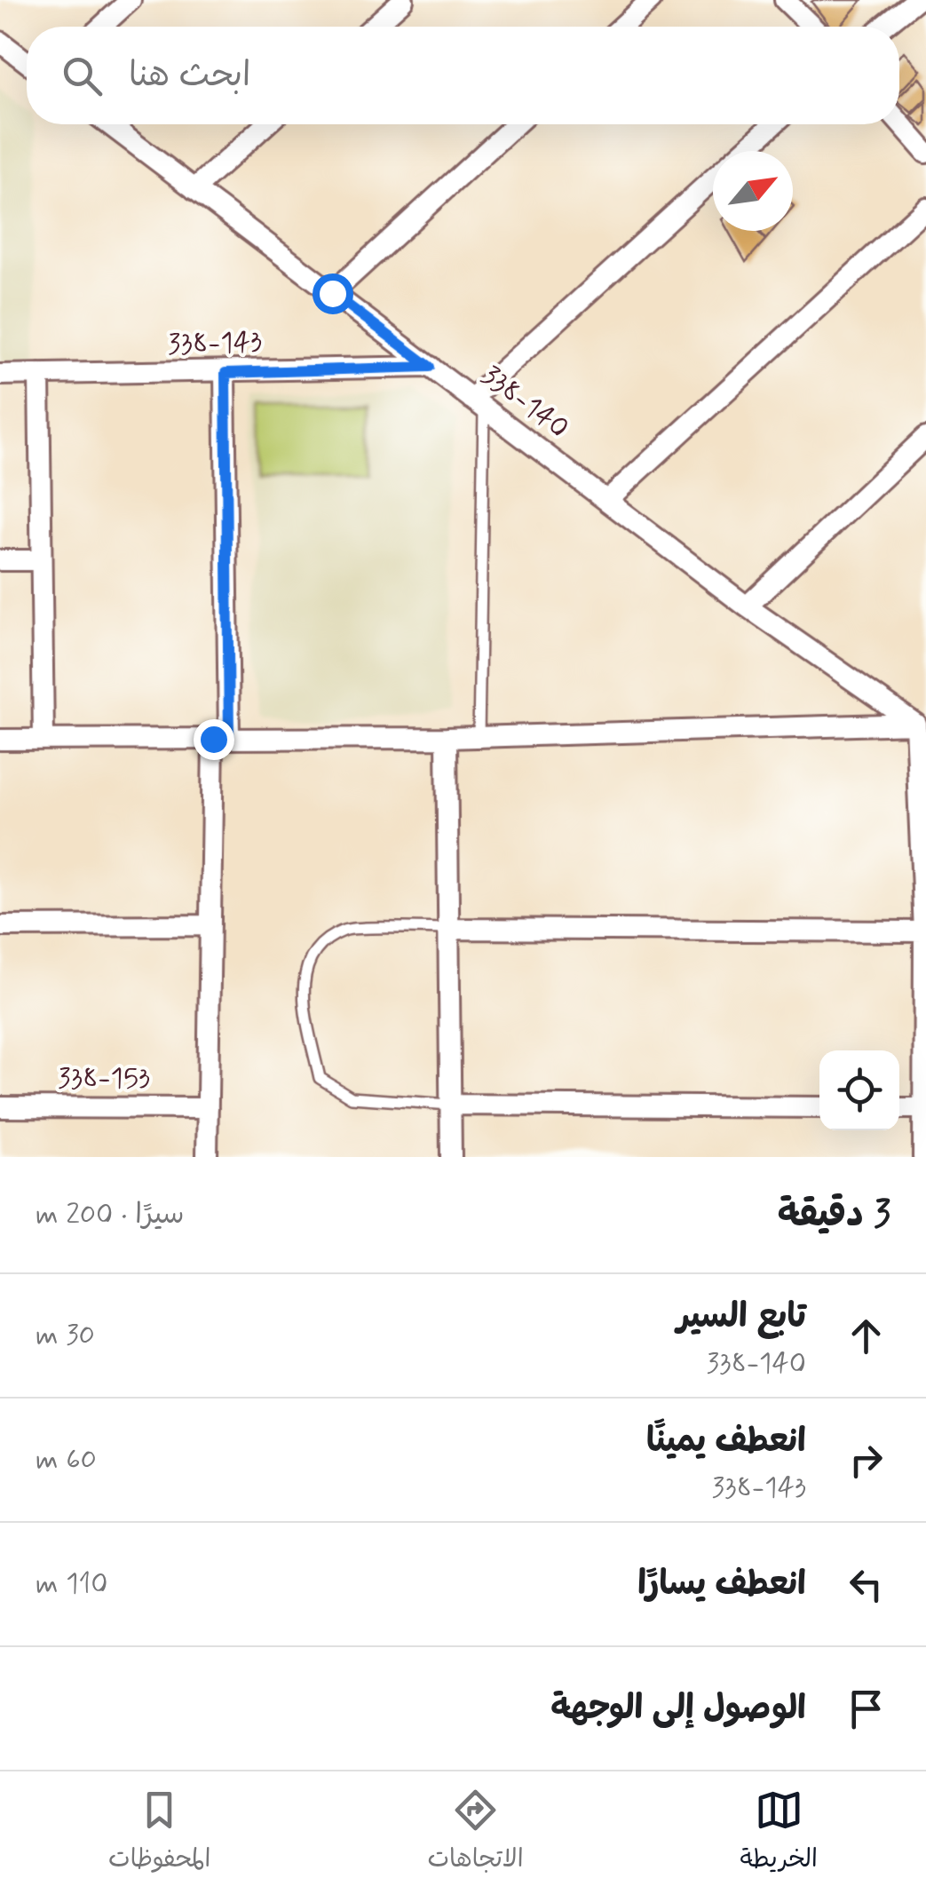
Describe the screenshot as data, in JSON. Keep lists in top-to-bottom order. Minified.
{"streets":{"street":["338-143","338-140","338-153"]},"crossings":[["338-143","338-140"]],"north":"top right","page":{"search":"ابحث هنا","heading":["3 دقيقة","سيرًا · 200 m"],"list":[["تابع السير","338-140","30 m"],["انعطف يمينًا","338-143","60 m"],["انعطف يسارًا","110 m"],"الوصول إلى الوجهة"],"nav":["الخريطة","الاتجاهات","المحفوظات"]}}
